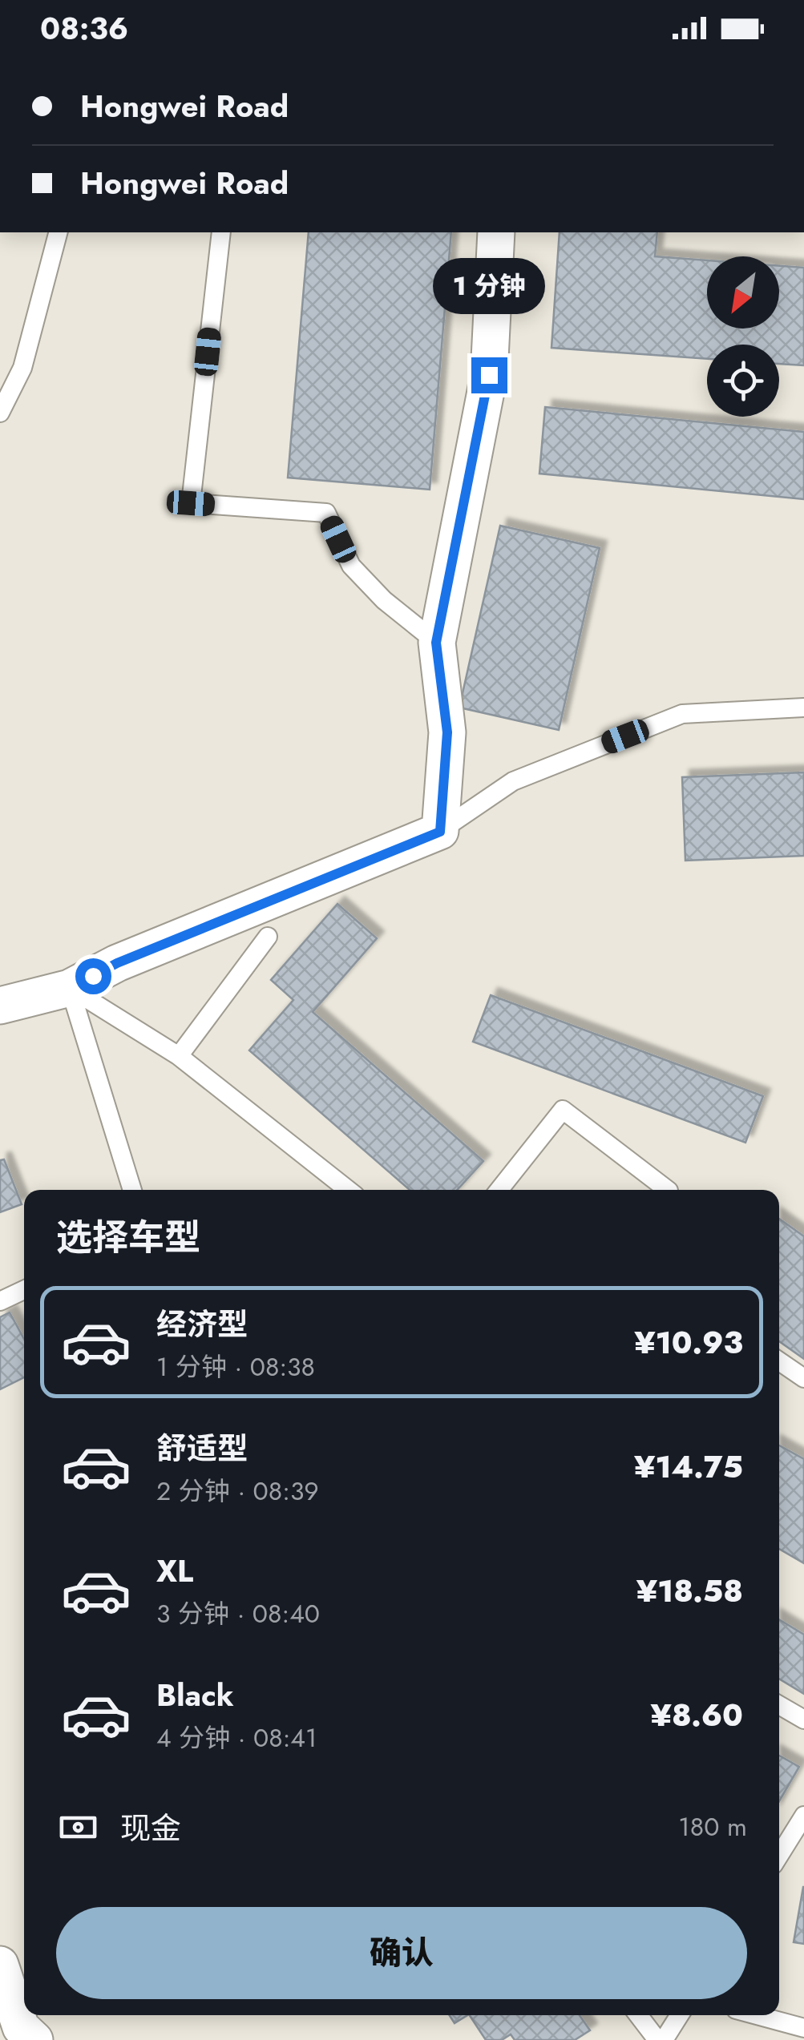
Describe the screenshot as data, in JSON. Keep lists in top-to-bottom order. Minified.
{"north":"bottom left","page":{"status":"08:36","banner":["Hongwei Road","Hongwei Road"],"bubble":"1 分钟","heading":"选择车型","list":[{"name":"经济型","note":"1 分钟 · 08:38","value":"¥10.93"},{"name":"舒适型","note":"2 分钟 · 08:39","value":"¥14.75"},{"name":"XL","note":"3 分钟 · 08:40","value":"¥18.58"},{"name":"Black","note":"4 分钟 · 08:41","value":"¥8.60"}],"pay":["现金","180 m"],"buttons":"确认"}}
